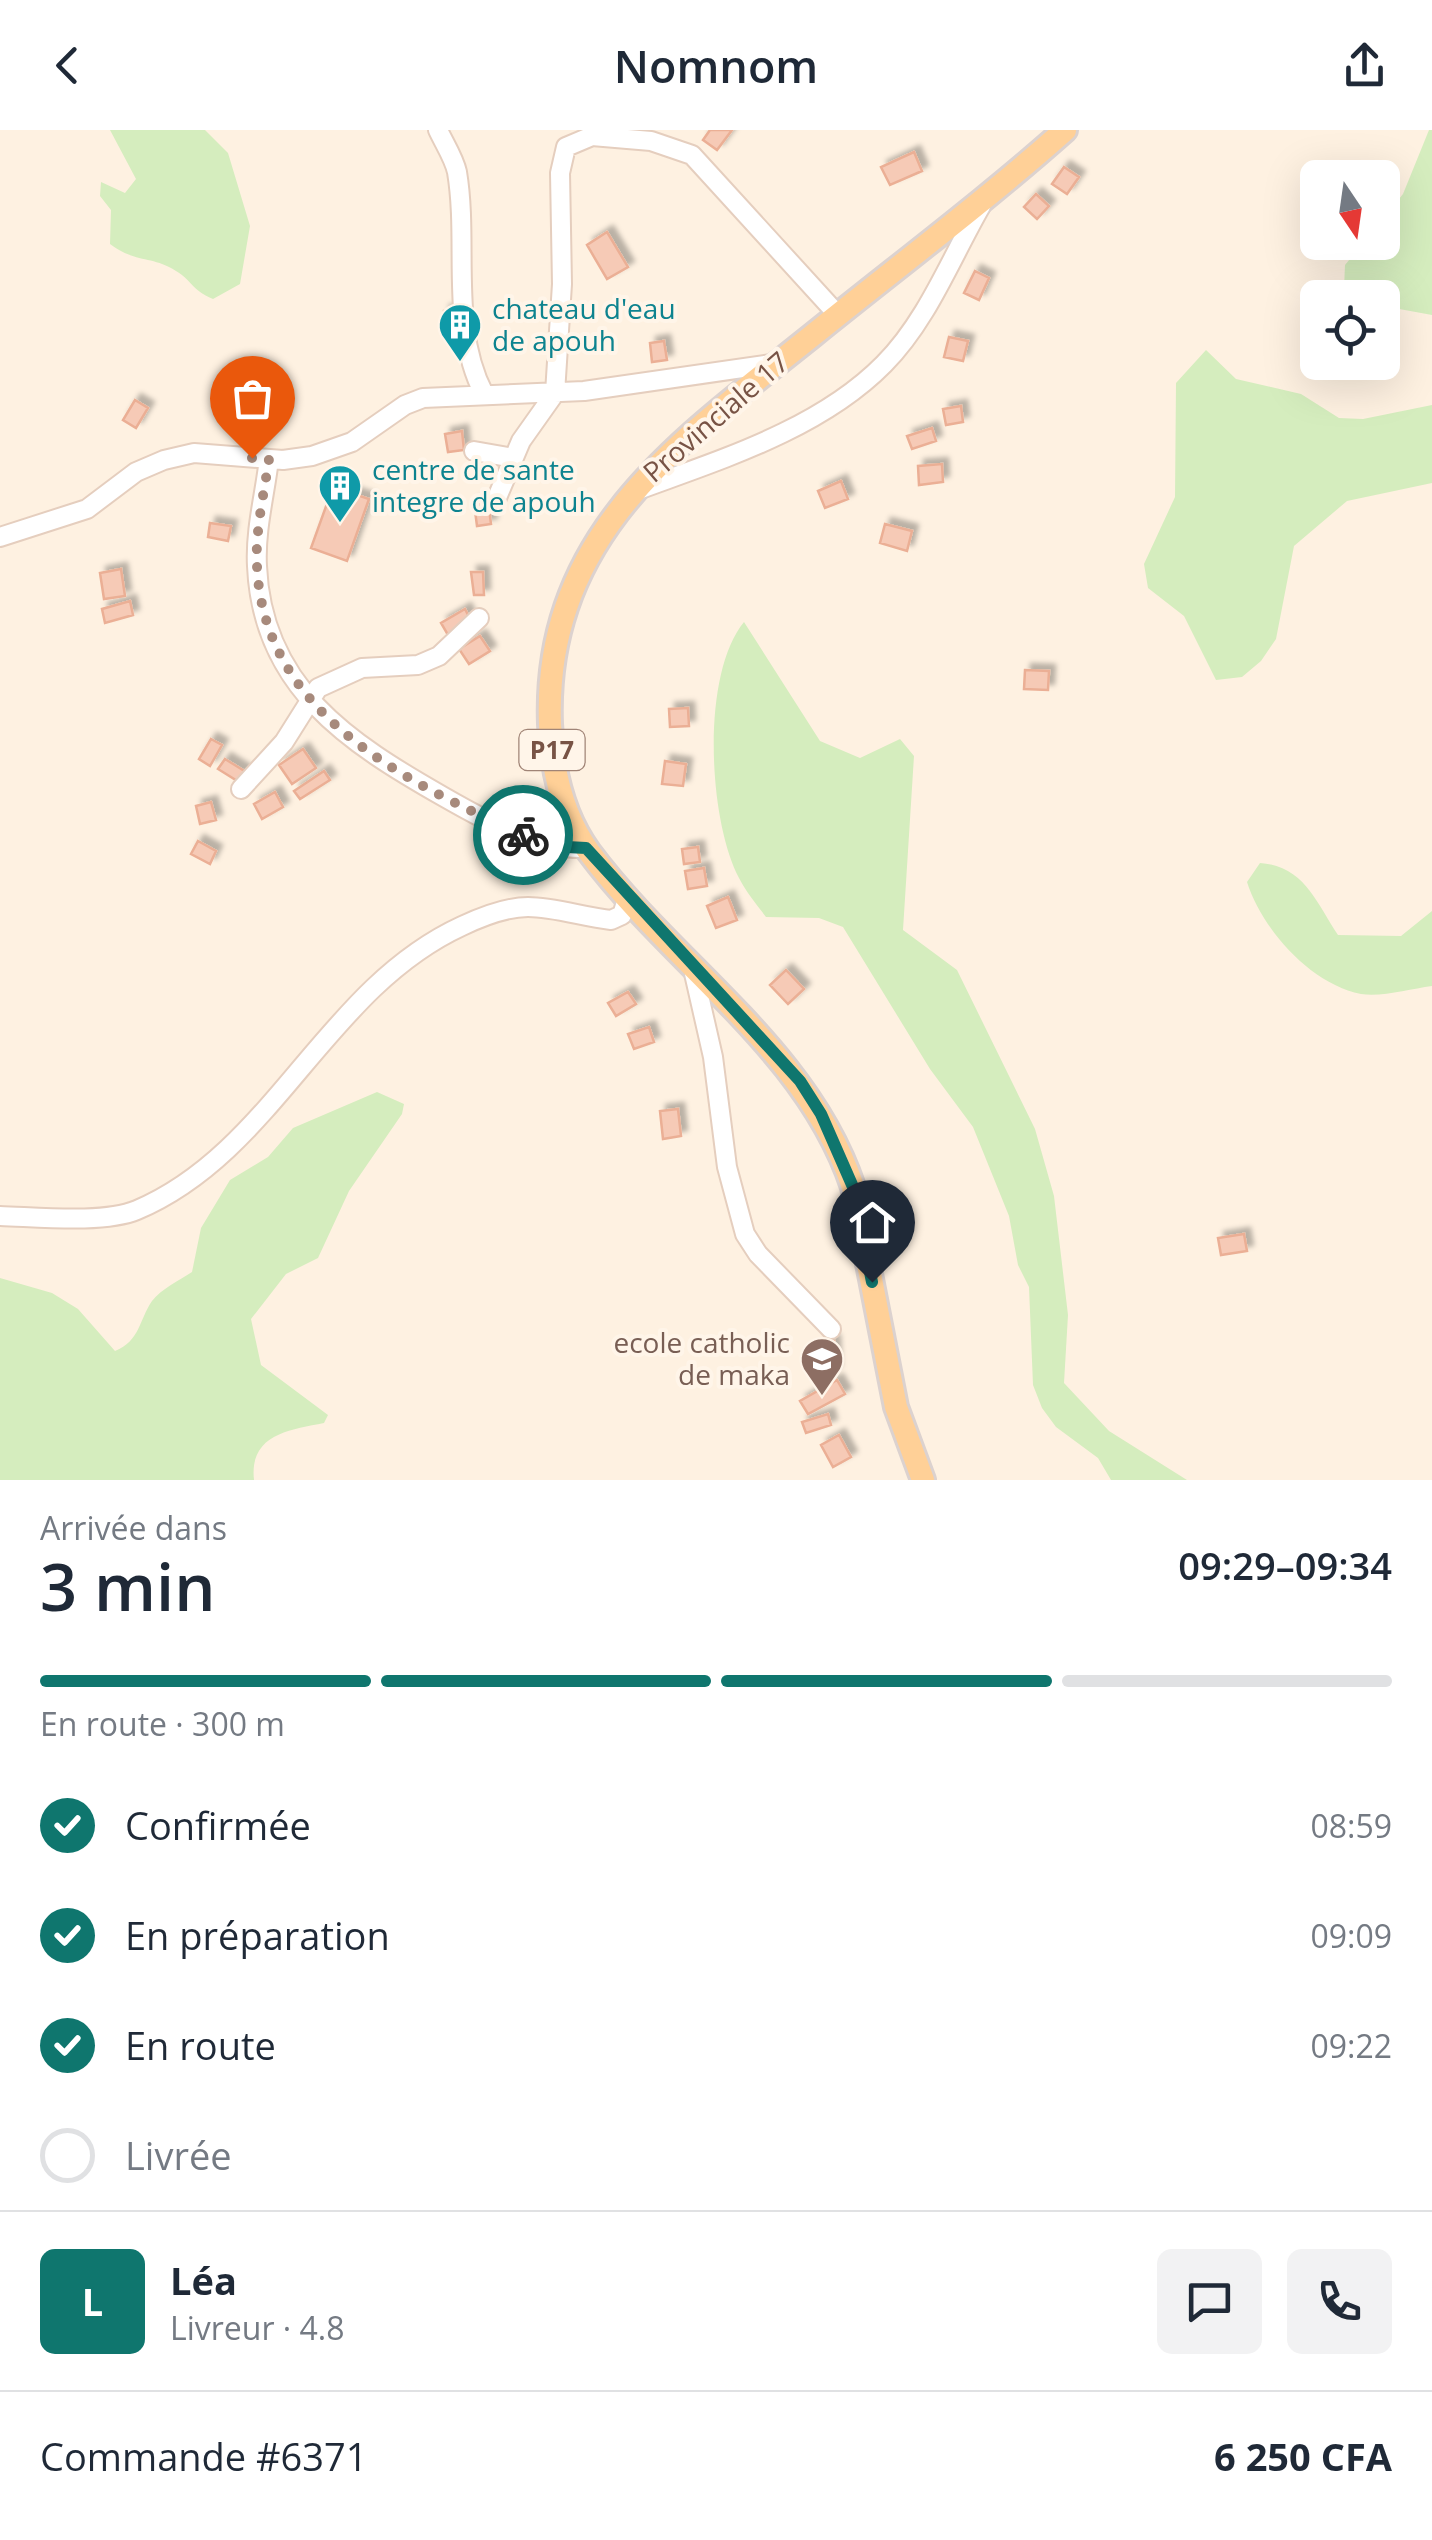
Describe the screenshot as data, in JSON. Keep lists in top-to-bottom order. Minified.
{"streets":{"main road":["Provinciale 17","P17"]},"places":{"building":["chateau d'eau de apouh","centre de sante integre de apouh"],"school or university":["ecole catholic de maka"]},"north":"bottom","page":{"header":"Nomnom","heading":["3 min","Arrivée dans","09:29–09:34"],"panel":["Léa","Livreur · 4.8","Commande #6371","6 250 CFA"],"bar":"En route · 300 m","list":[["Confirmée","08:59"],["En préparation","09:09"],["En route","09:22"],"Livrée"],"round":"L"}}
